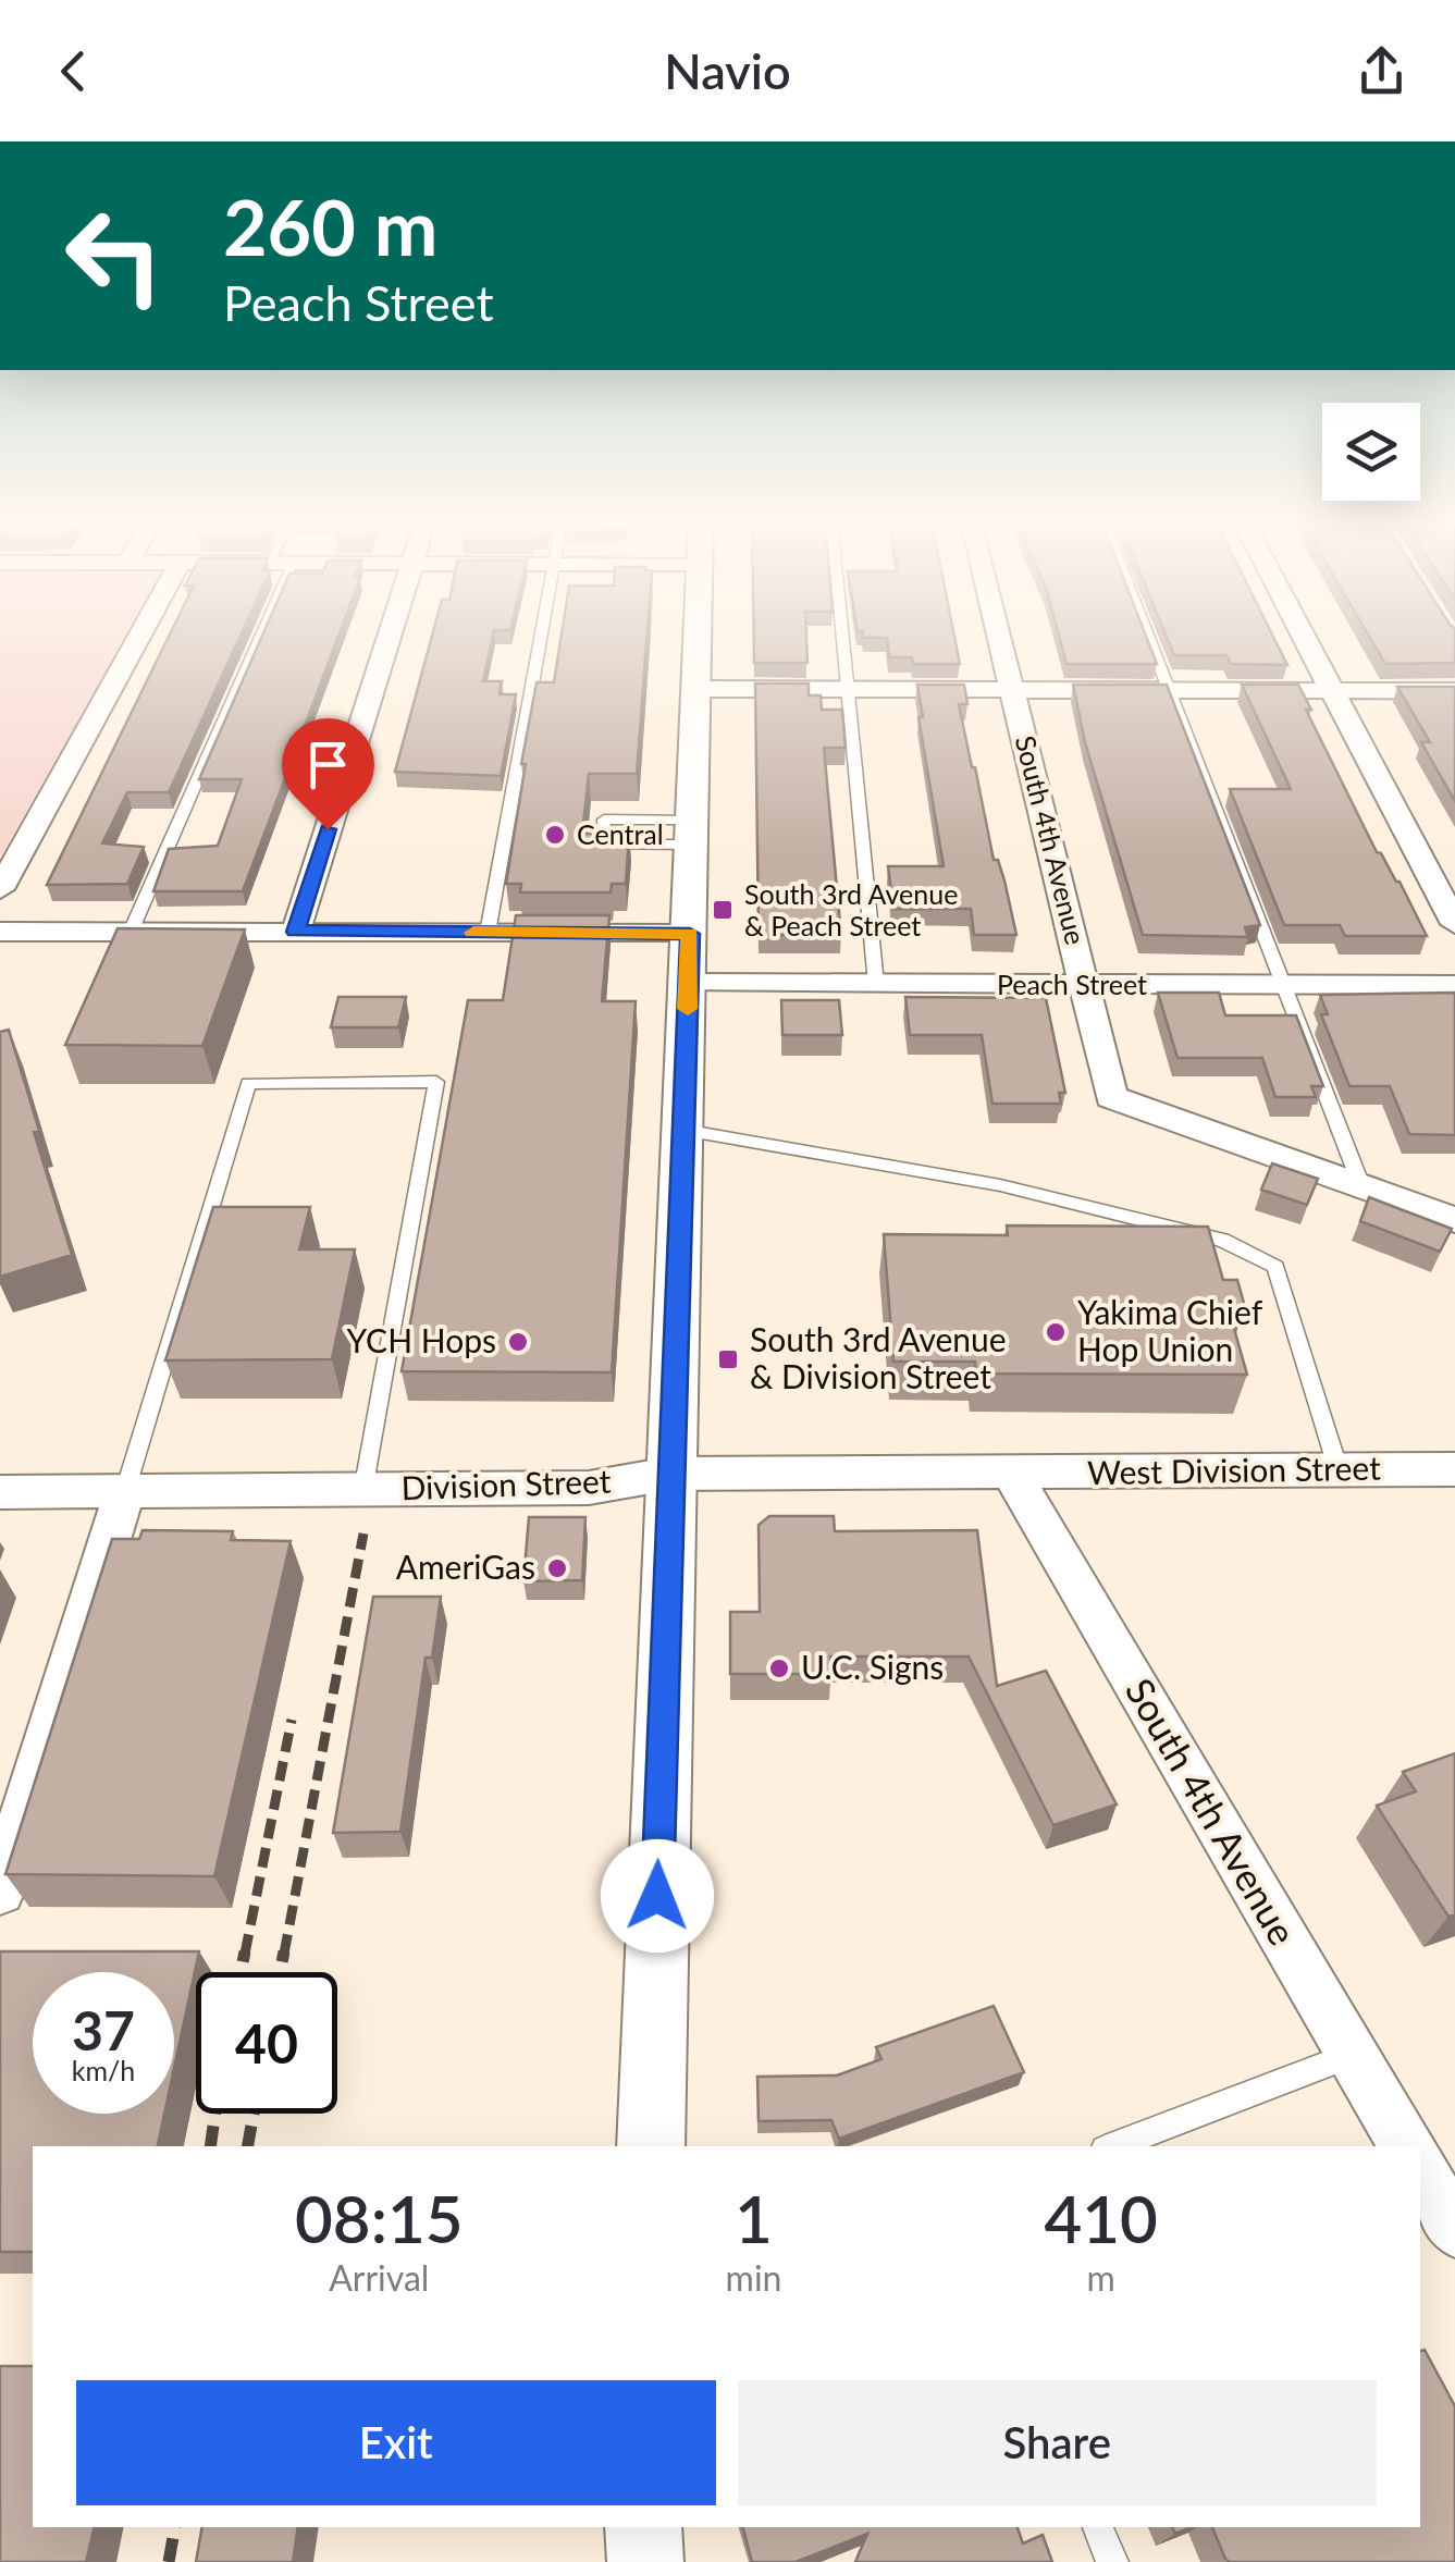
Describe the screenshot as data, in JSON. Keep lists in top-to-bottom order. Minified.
{"streets":{"street":["South 4th Avenue","Peach Street","West Division Street","Division Street"]},"crossings":[["South 4th Avenue","Peach Street"],["South 4th Avenue","West Division Street"],["South 4th Avenue","Division Street"],["West Division Street","Division Street"]],"places":{"other":["Central","Yakima Chief Hop Union","YCH Hops","AmeriGas","U.C. Signs"],"transit":["South 3rd Avenue & Peach Street","South 3rd Avenue & Division Street"]},"page":{"header":"Navio","turn":["260 m","Peach Street"],"speed":"37 km/h","limit":"40","eta":["08:15","Arrival","1","min","410","m"],"buttons":["Exit","Share"]}}
